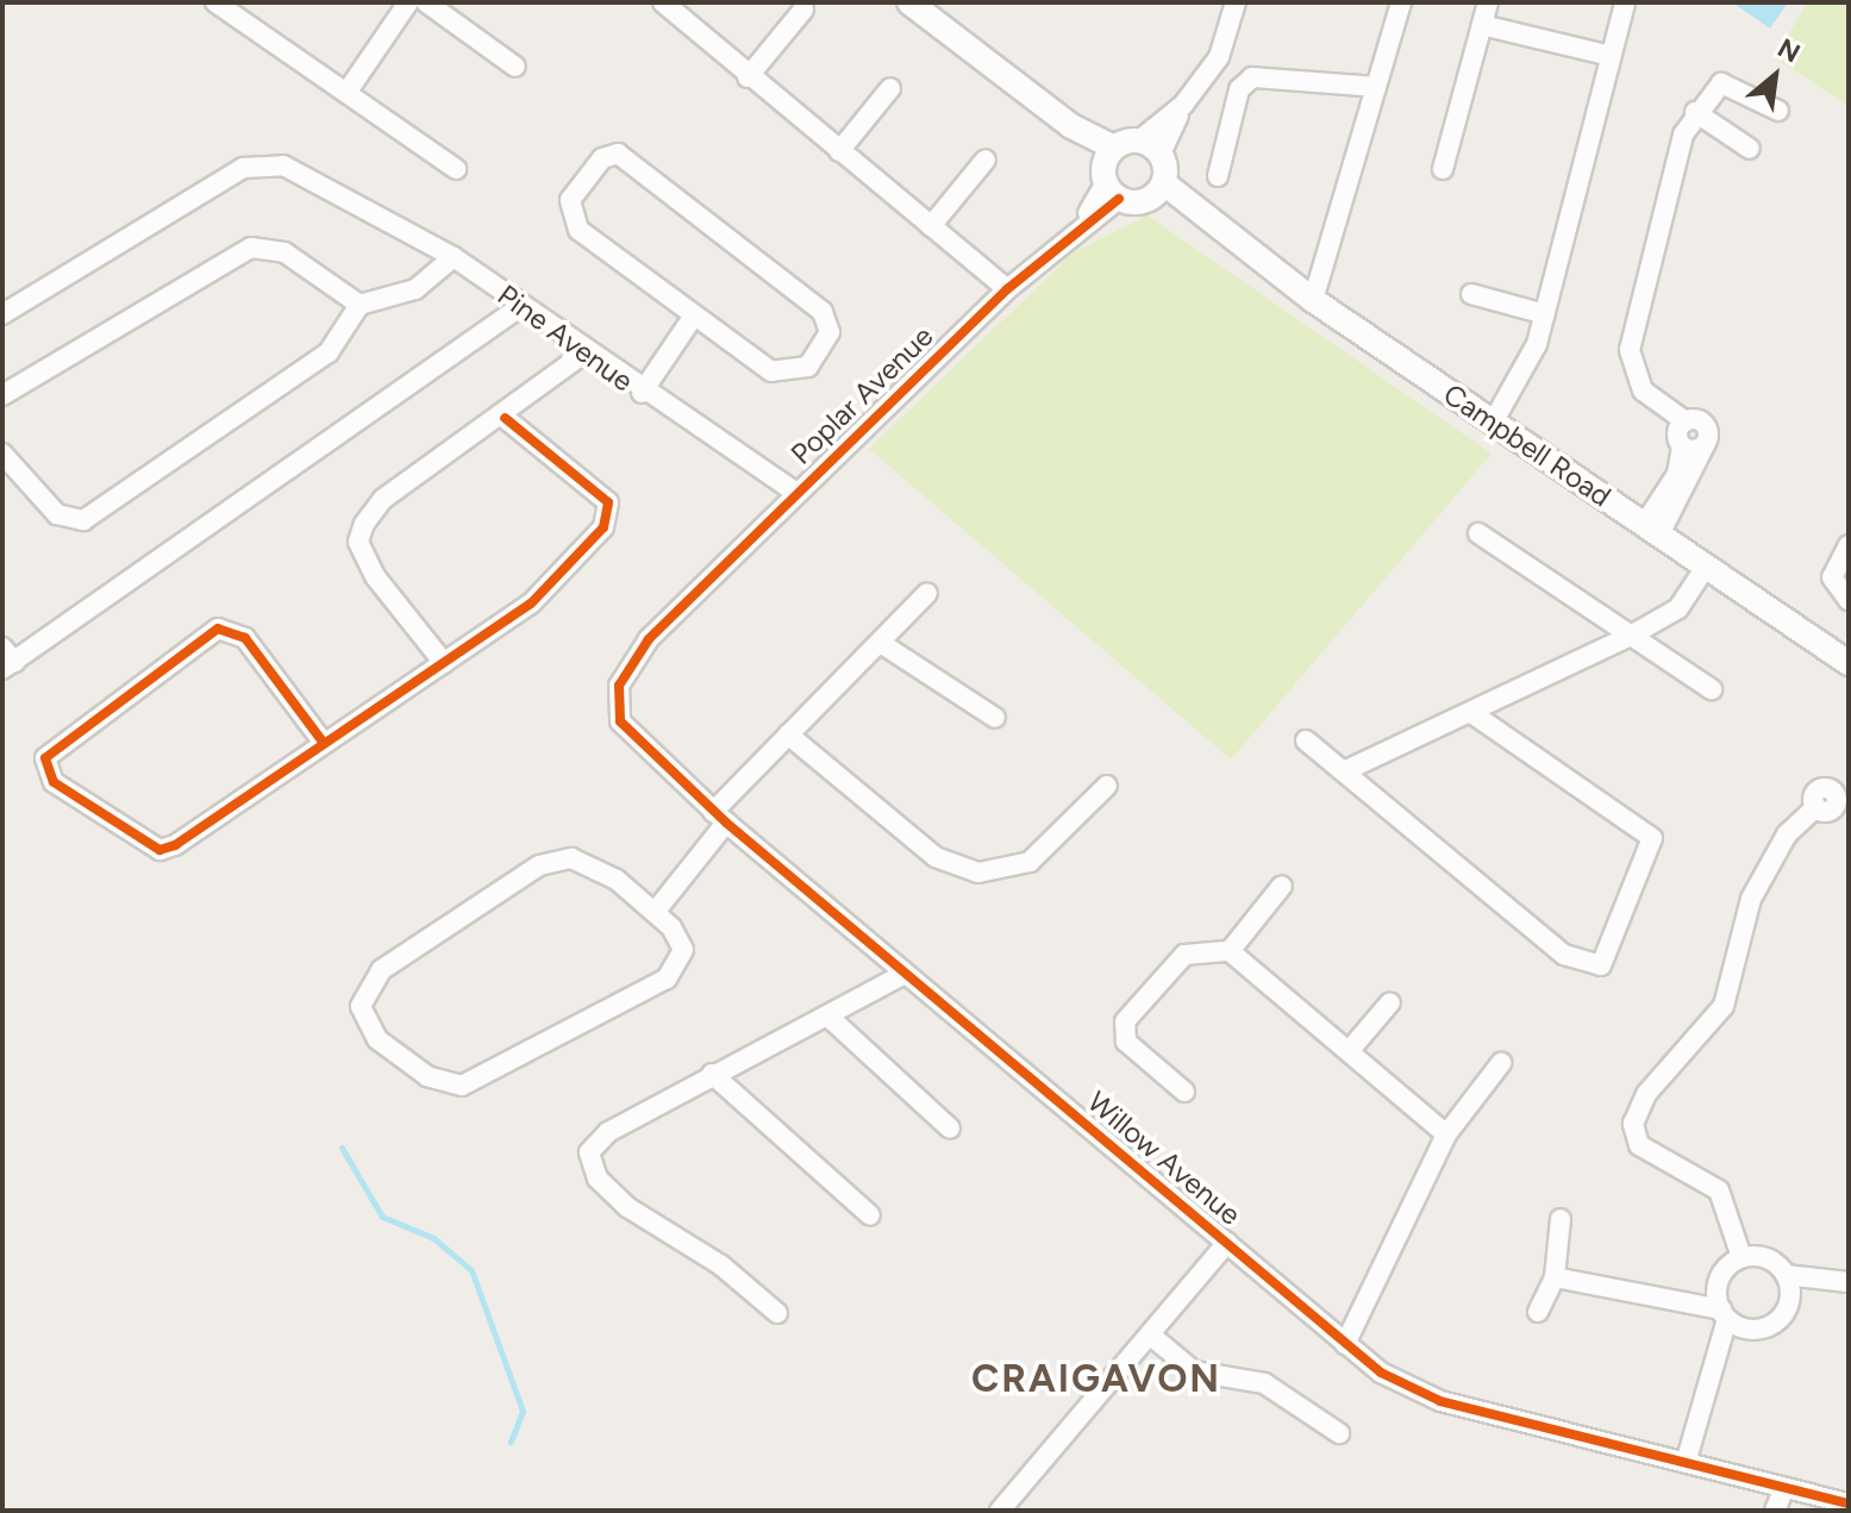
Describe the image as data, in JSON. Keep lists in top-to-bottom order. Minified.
{"streets":{"street":["Pine Avenue","Poplar Avenue","Campbell Road","Willow Avenue"]},"crossings":[["Pine Avenue","Poplar Avenue"],["Poplar Avenue","Willow Avenue"]],"districts":["CRAIGAVON"],"north":"top right"}
